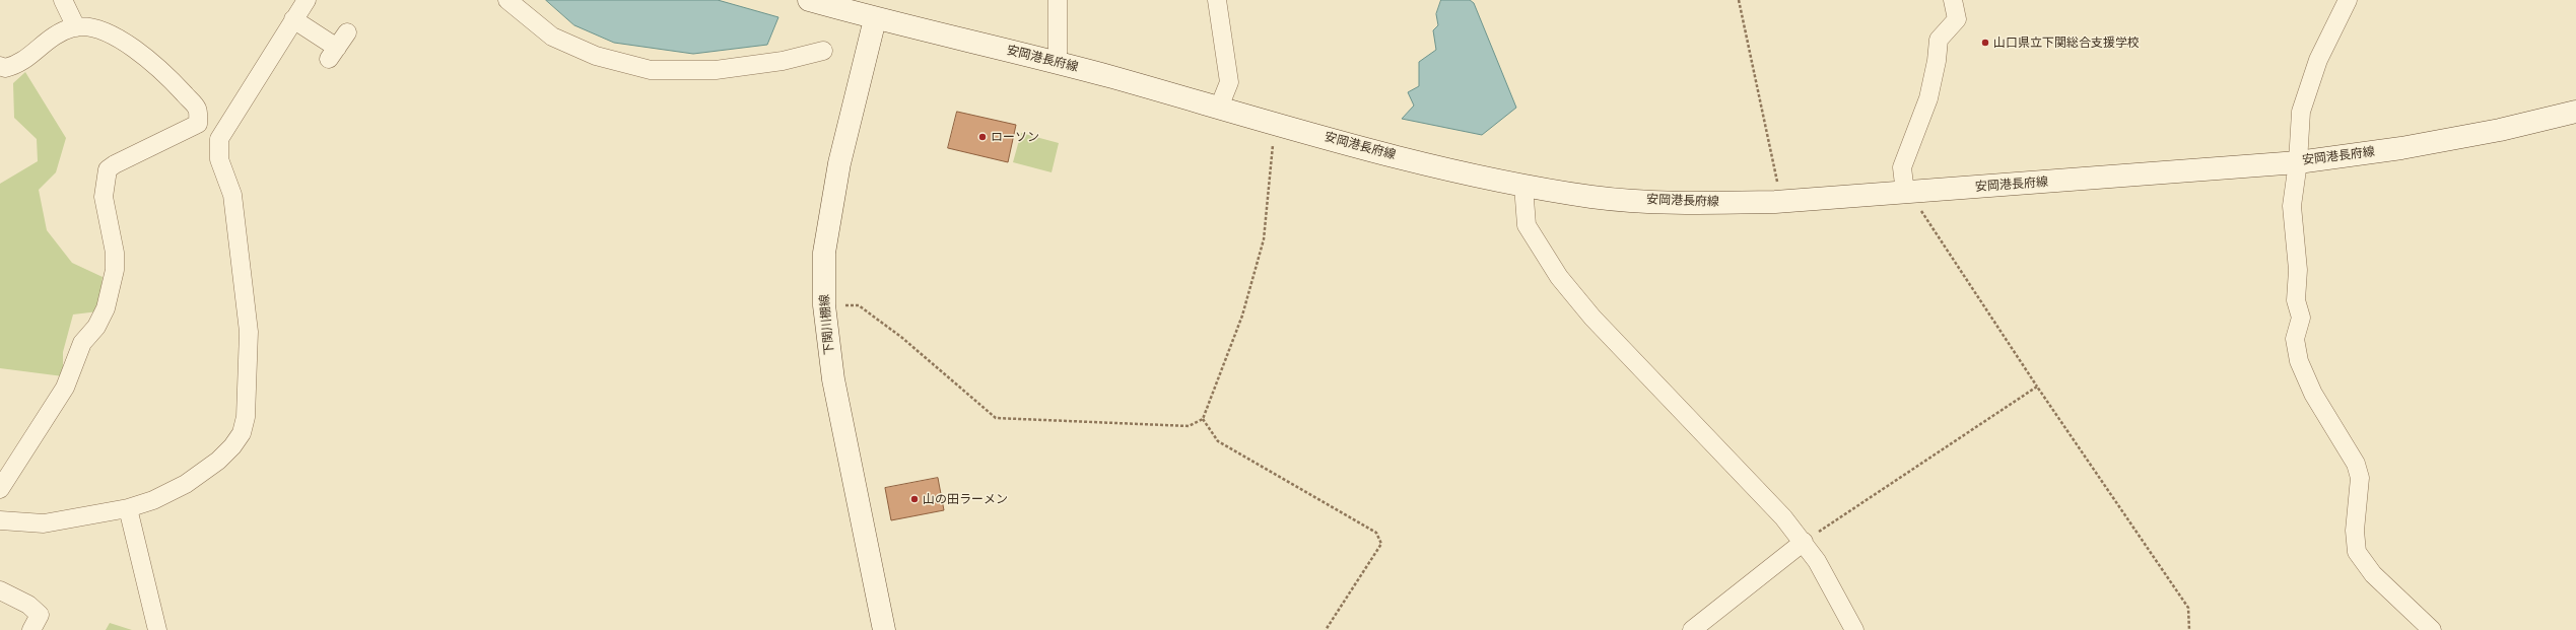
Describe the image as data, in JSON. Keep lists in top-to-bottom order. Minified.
{"streets":{"main road":["安岡港長府線","下関川棚線"]},"crossings":[["安岡港長府線","下関川棚線"]],"places":["山口県立下関総合支援学校","ローソン","山の田ラーメン"]}
